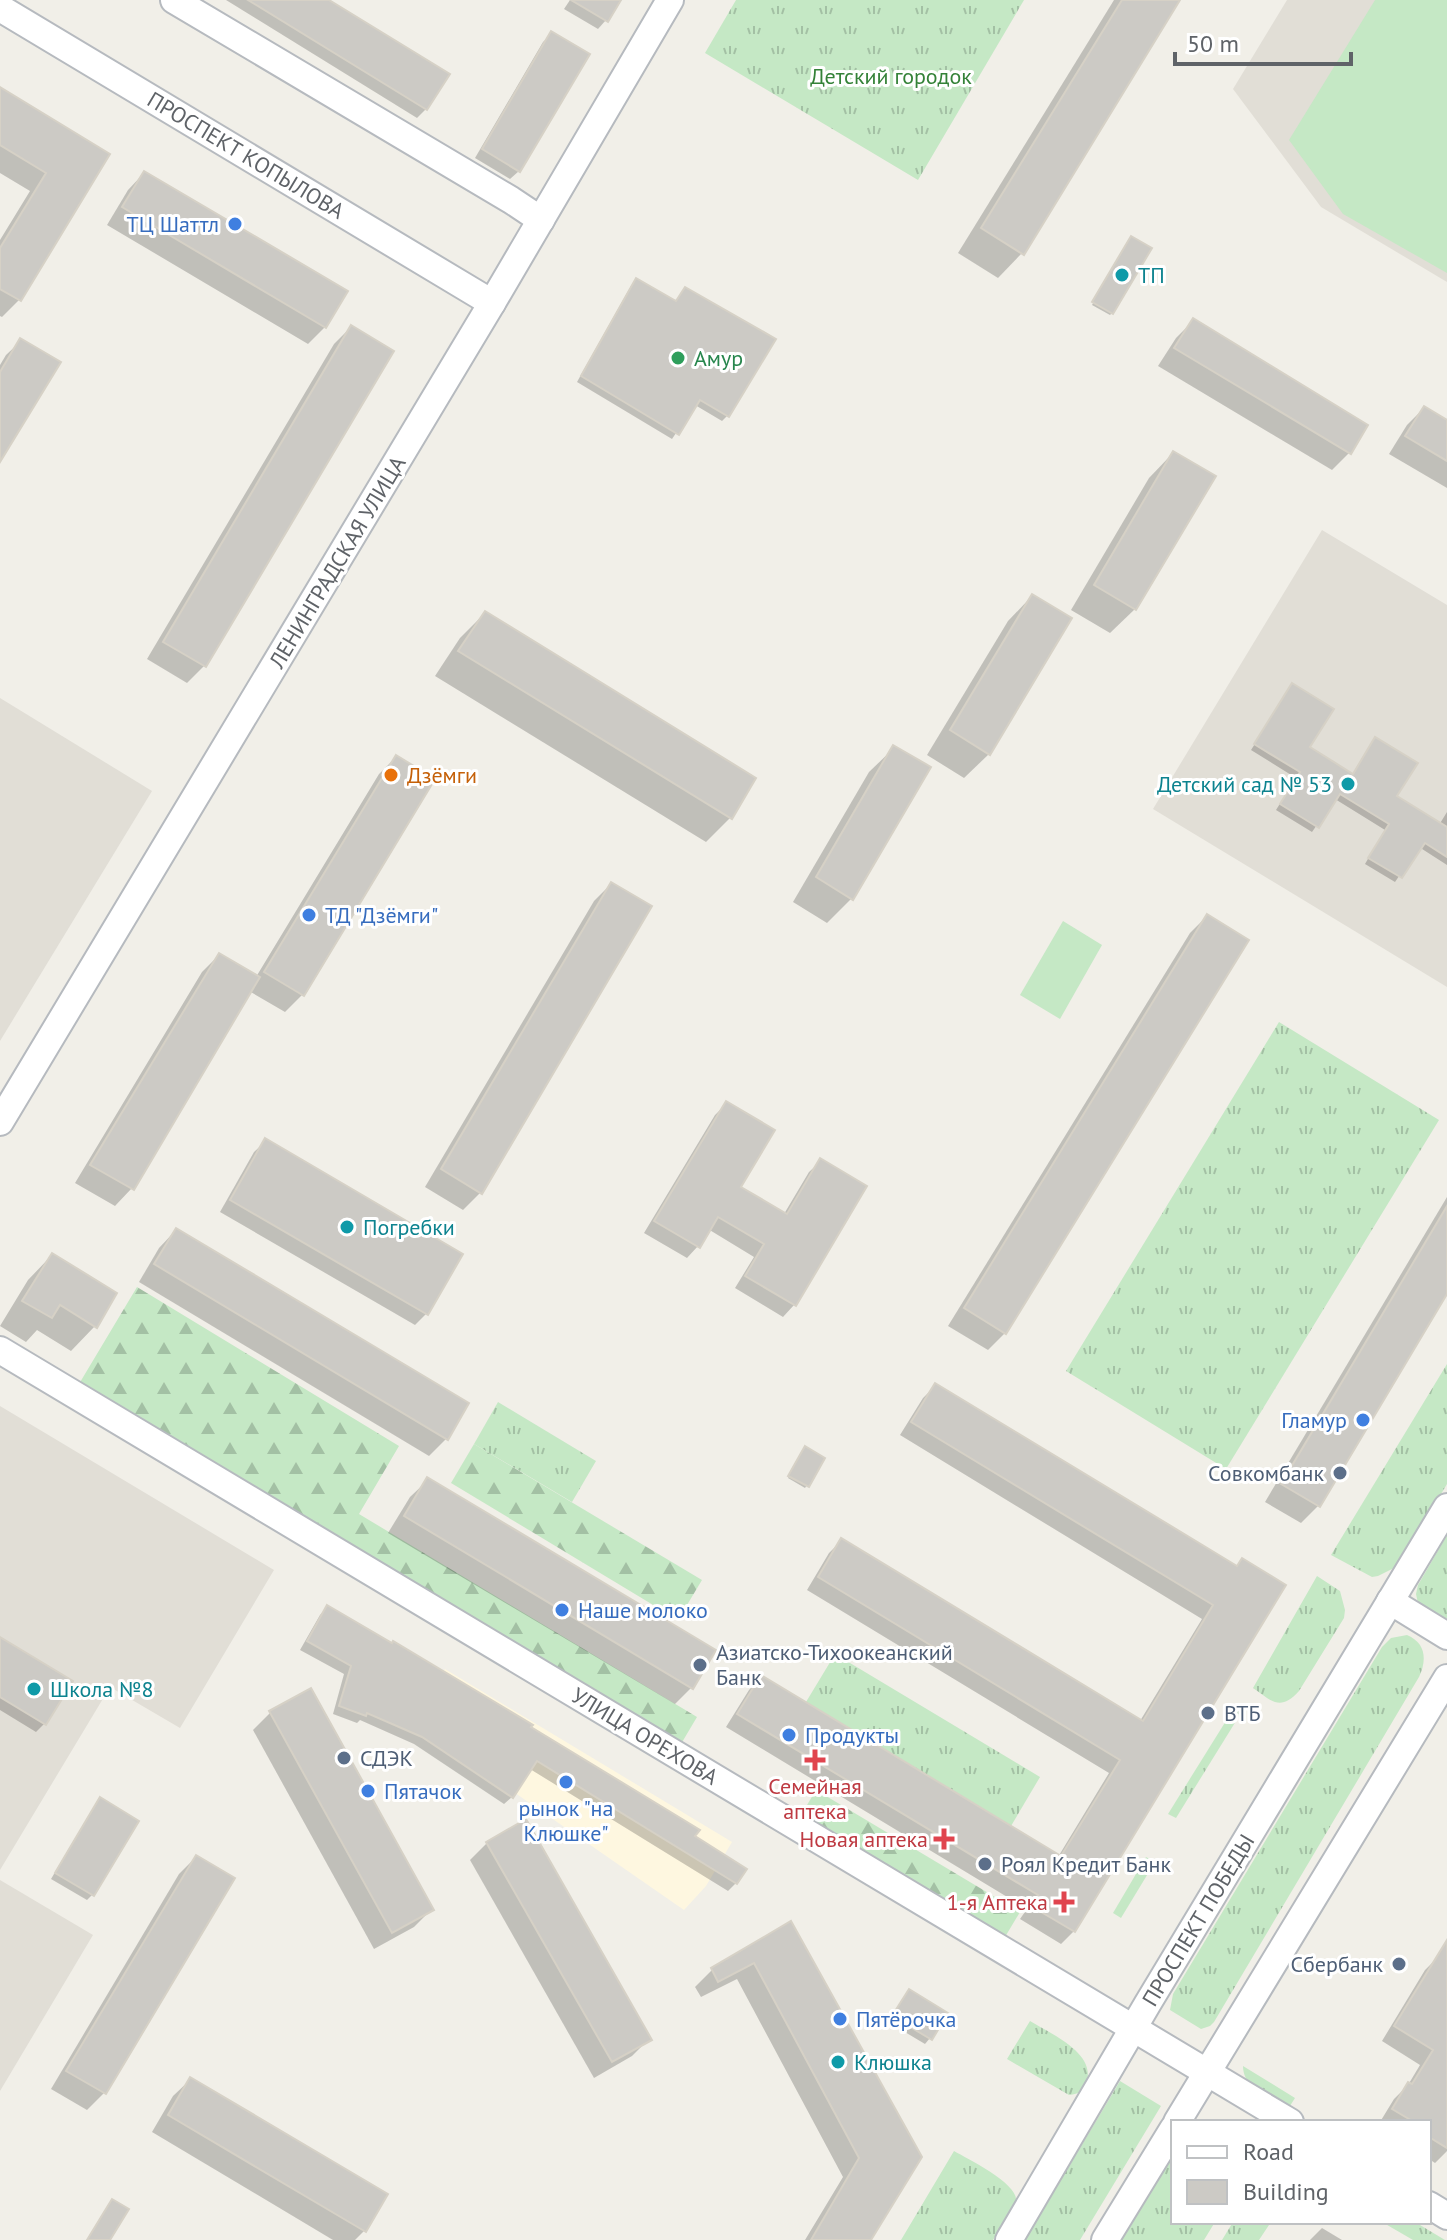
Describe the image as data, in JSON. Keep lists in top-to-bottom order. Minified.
{"streets":{"main road":["ПРОСПЕКТ КОПЫЛОВА","ЛЕНИНГРАДСКАЯ УЛИЦА","УЛИЦА ОРЕХОВА","ПРОСПЕКТ ПОБЕДЫ"]},"crossings":[["ПРОСПЕКТ КОПЫЛОВА","ЛЕНИНГРАДСКАЯ УЛИЦА"],["УЛИЦА ОРЕХОВА","ПРОСПЕКТ ПОБЕДЫ"]],"parks":["Детский городок"],"places":{"other":["ТЦ Шаттл","ТП","Амур","Дзёмги","Детский сад № 53","ТД \"Дзёмги\"","Погребки","Гламур","Совкомбанк","Наше молоко","Азиатско-Тихоокеанский Банк","Школа №8","ВТБ","Продукты","СДЭК","рынок \"на Клюшке\"","Пятачок","Роял Кредит Банк","Сбербанк","Пятёрочка","Клюшка"],"health":["Семейная аптека","Новая аптека","1-я Аптека"]},"legend":["Road","Building"],"scale_bar":"50 m"}
